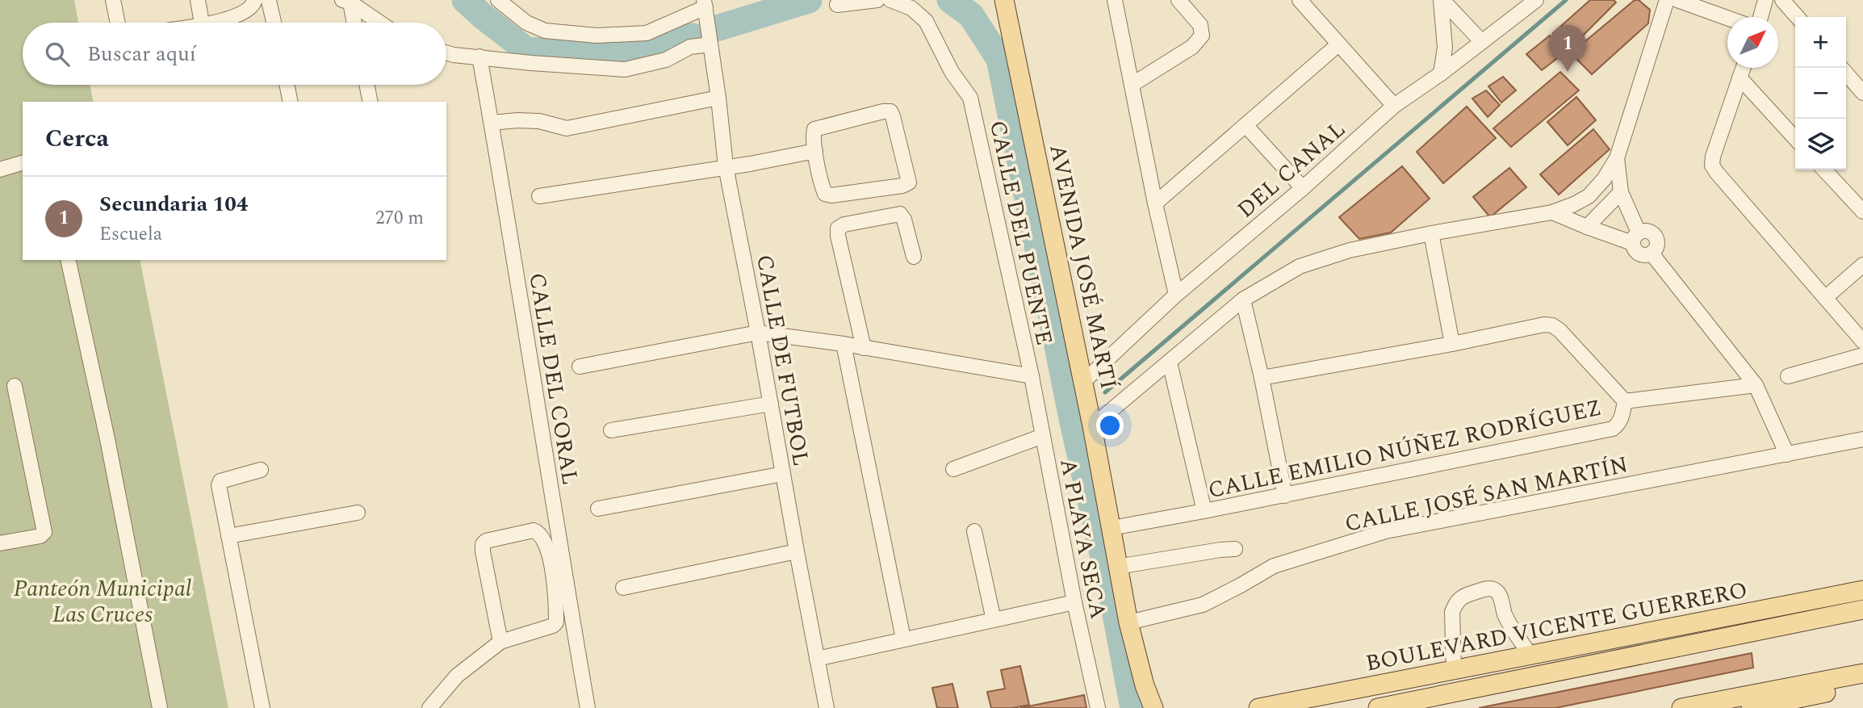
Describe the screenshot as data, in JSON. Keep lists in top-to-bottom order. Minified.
{"streets":{"main road":["AVENIDA JOSÉ MARTÍ","BOULEVARD VICENTE GUERRERO"],"street":["DEL CANAL","CALLE DEL PUENTE","CALLE DE FUTBOL","CALLE DEL CORAL","CALLE EMILIO NÚÑEZ RODRÍGUEZ","CALLE JOSÉ SAN MARTÍN","A PLAYA SECA"]},"crossings":[["DEL CANAL","AVENIDA JOSÉ MARTÍ"],["CALLE DEL PUENTE","A PLAYA SECA"],["AVENIDA JOSÉ MARTÍ","CALLE EMILIO NÚÑEZ RODRÍGUEZ"],["AVENIDA JOSÉ MARTÍ","CALLE JOSÉ SAN MARTÍN"]],"parks":["Panteón Municipal Las Cruces"],"north":"top right","page":{"map_buttons":["+","−"],"search":"Buscar aquí","pins":"1","heading":"Cerca","list":[{"mark":"1","name":"Secundaria 104","note":"Escuela","value":"270 m"}]}}
